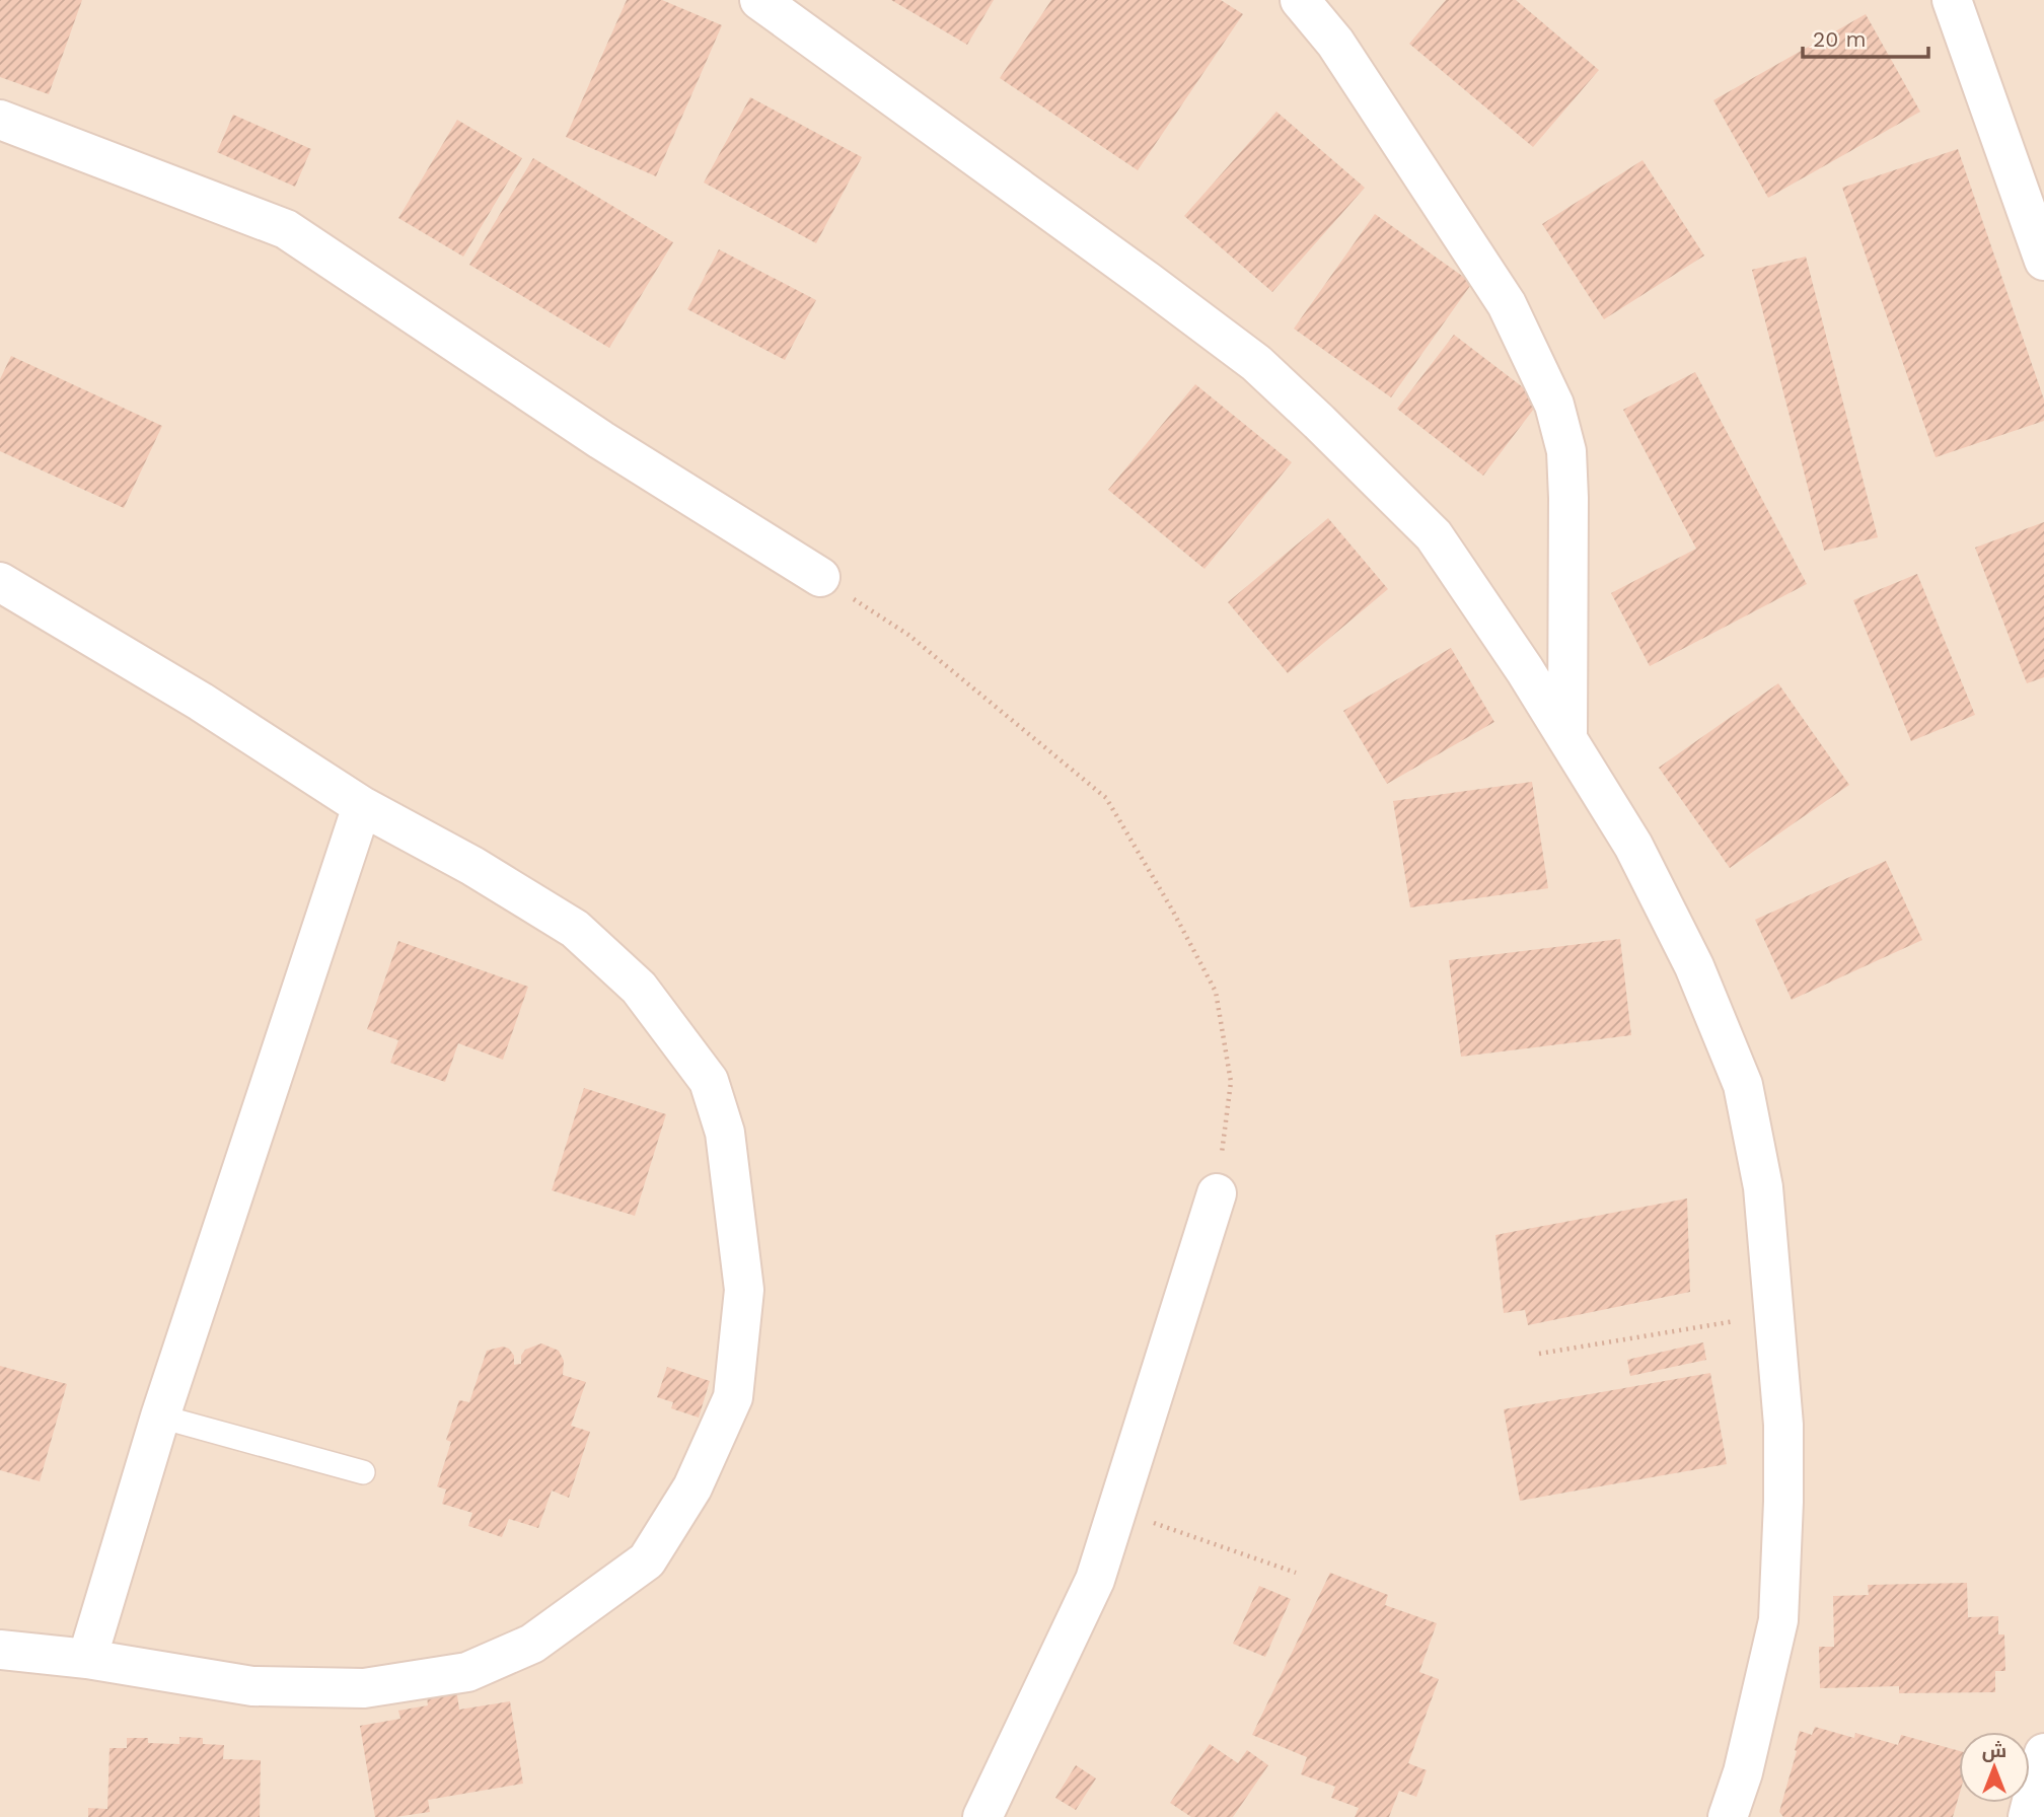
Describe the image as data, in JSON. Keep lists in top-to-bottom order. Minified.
{"scale_bar":"20 m","north":"top"}
